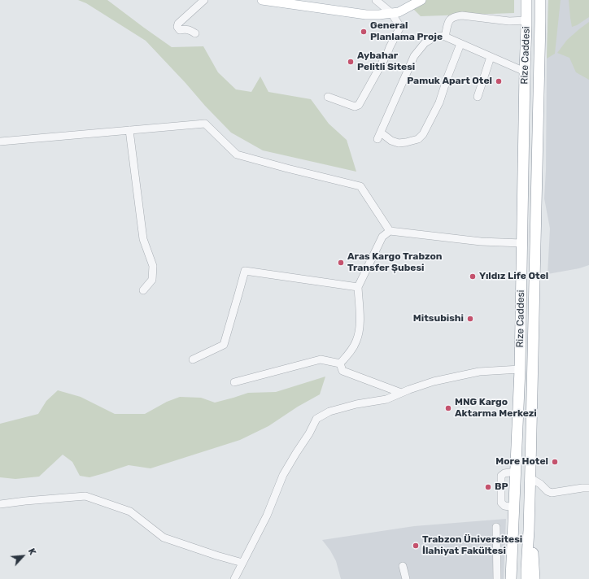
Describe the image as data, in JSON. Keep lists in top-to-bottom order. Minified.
{"streets":{"highway":["Rize Caddesi"]},"places":["General Planlama Proje","Aybahar Pelitli Sitesi","Pamuk Apart Otel","Aras Kargo Trabzon Transfer Şubesi","Yıldız Life Otel","Mitsubishi","MNG Kargo Aktarma Merkezi","More Hotel","BP","Trabzon Üniversitesi İlahiyat Fakültesi"],"north":"top right"}
